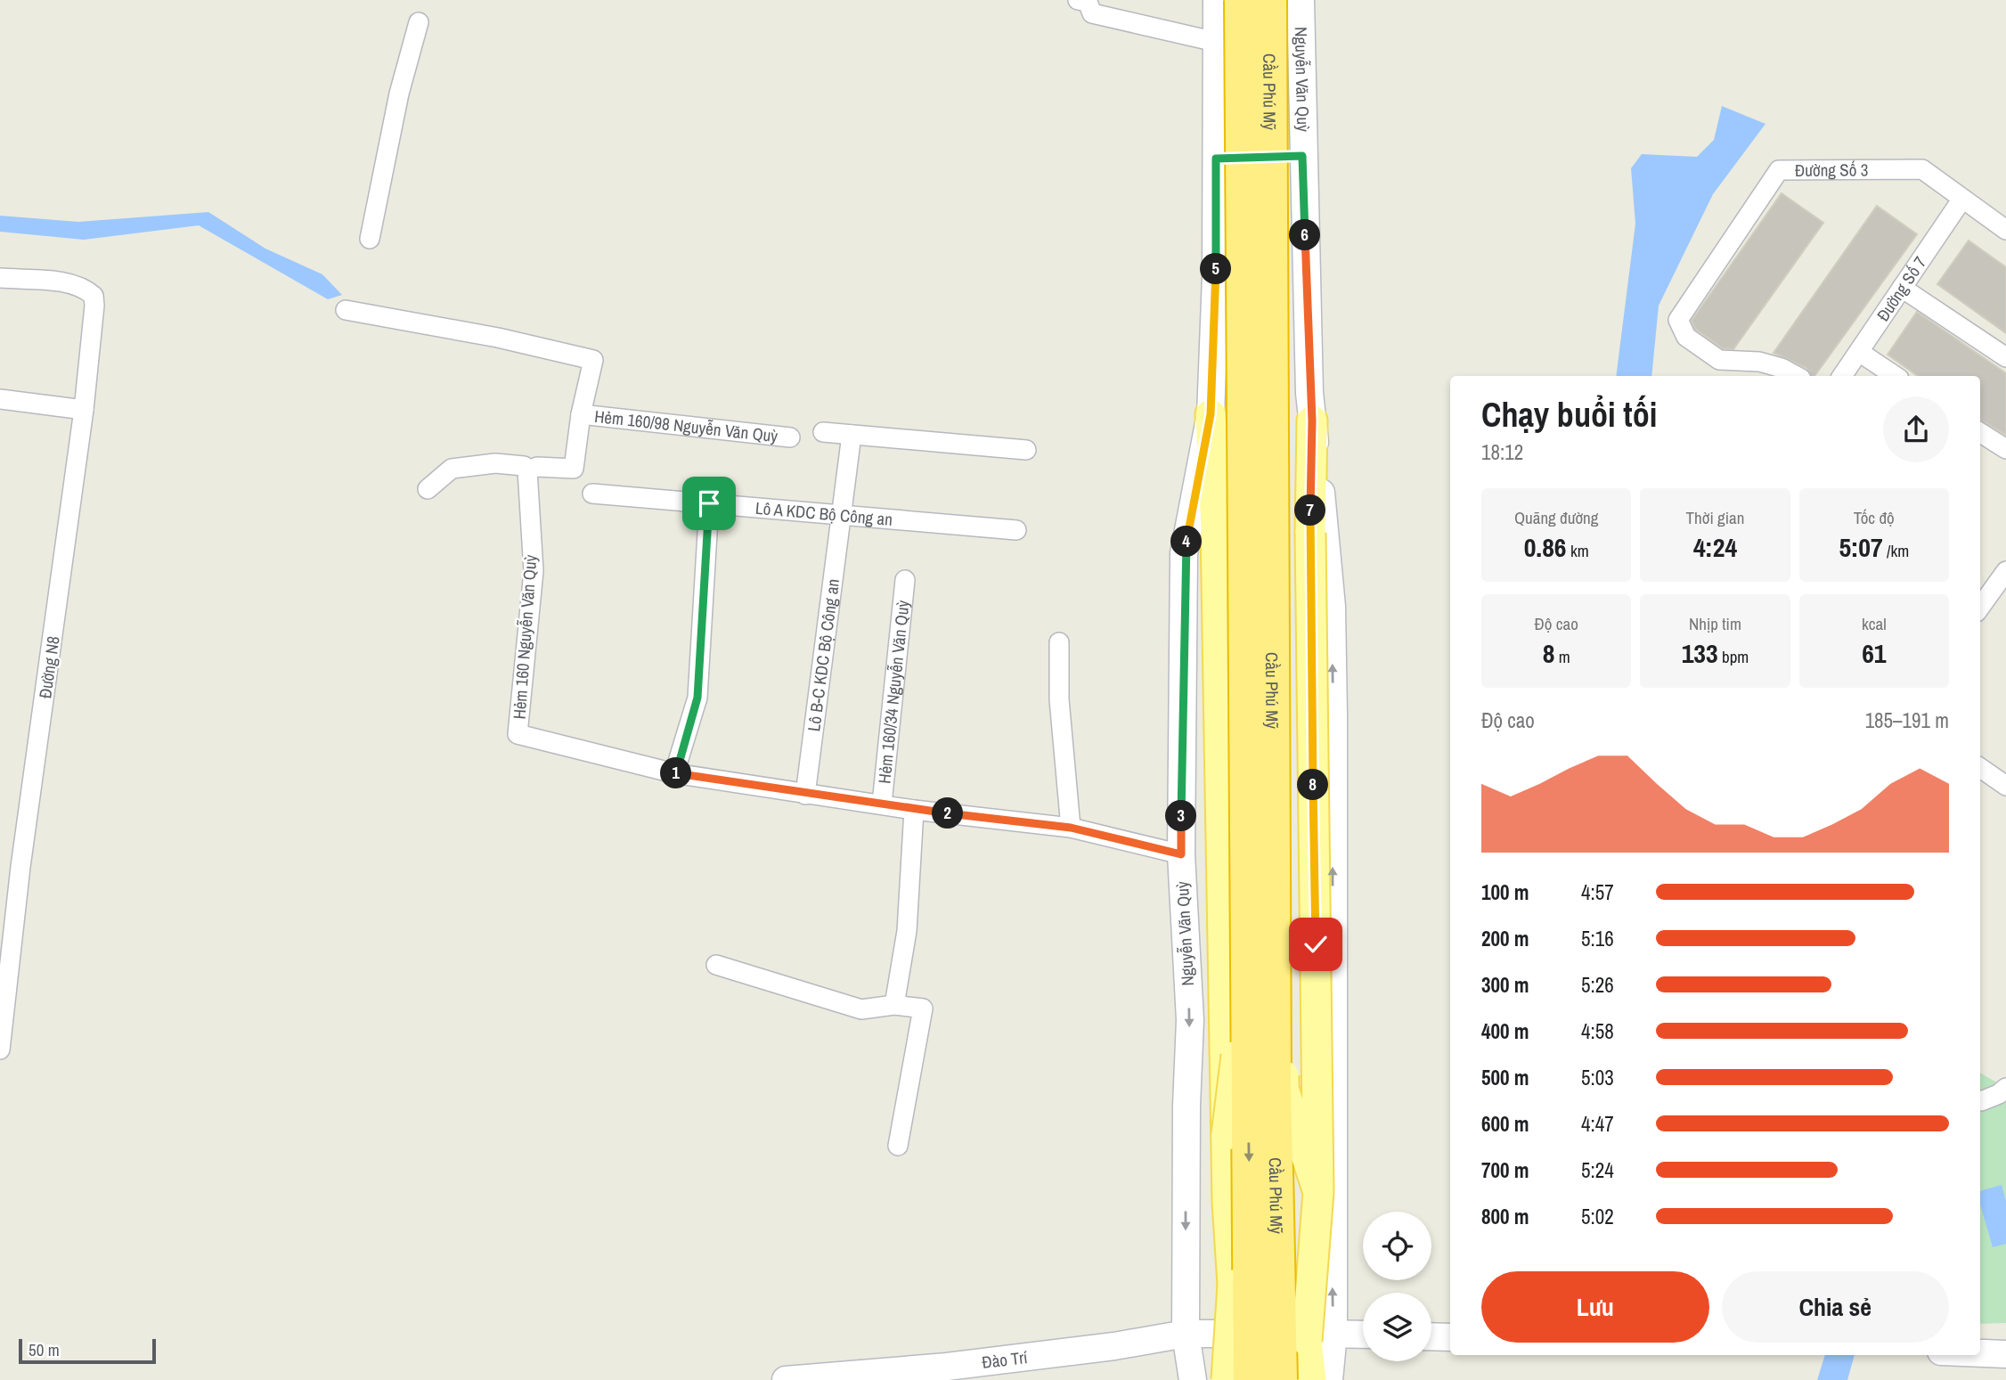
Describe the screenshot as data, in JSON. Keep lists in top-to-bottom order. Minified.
{"streets":{"highway":["Cầu Phú Mỹ"],"main road":["Nguyễn Văn Quỳ"],"street":["Đường Số 3","Đường Số 7","Hẻm 160/98 Nguyễn Văn Quỳ","Lô A KDC Bộ Công an","Hẻm 160 Nguyễn Văn Quỳ","Lô B-C KDC Bộ Công an","Đường N8","Hẻm 160/34 Nguyễn Văn Quỳ","Đào Trí"]},"crossings":[["Nguyễn Văn Quỳ","Cầu Phú Mỹ"],["Nguyễn Văn Quỳ","Hẻm 160 Nguyễn Văn Quỳ"],["Nguyễn Văn Quỳ","Đào Trí"],["Cầu Phú Mỹ","Đào Trí"],["Đường Số 3","Đường Số 7"],["Lô A KDC Bộ Công an","Lô B-C KDC Bộ Công an"],["Hẻm 160 Nguyễn Văn Quỳ","Lô B-C KDC Bộ Công an"],["Hẻm 160 Nguyễn Văn Quỳ","Hẻm 160/34 Nguyễn Văn Quỳ"]],"scale_bar":"50 m","page":{"pins":["6","5","7","4","1","8","2","3"],"heading":["Chạy buổi tối","18:12"],"stats":[["Quãng đường","0.86 km"],["Thời gian","4:24"],["Tốc độ","5:07 /km"],["Độ cao","8 m"],["Nhịp tim","133 bpm"],["kcal","61"]],"chart":["Độ cao","185–191 m"],"list":[{"name":"100 m","note":"4:57"},{"name":"200 m","note":"5:16"},{"name":"300 m","note":"5:26"},{"name":"400 m","note":"4:58"},{"name":"500 m","note":"5:03"},{"name":"600 m","note":"4:47"},{"name":"700 m","note":"5:24"},{"name":"800 m","note":"5:02"}],"buttons":["Lưu","Chia sẻ"],"scale":"50 m"}}
